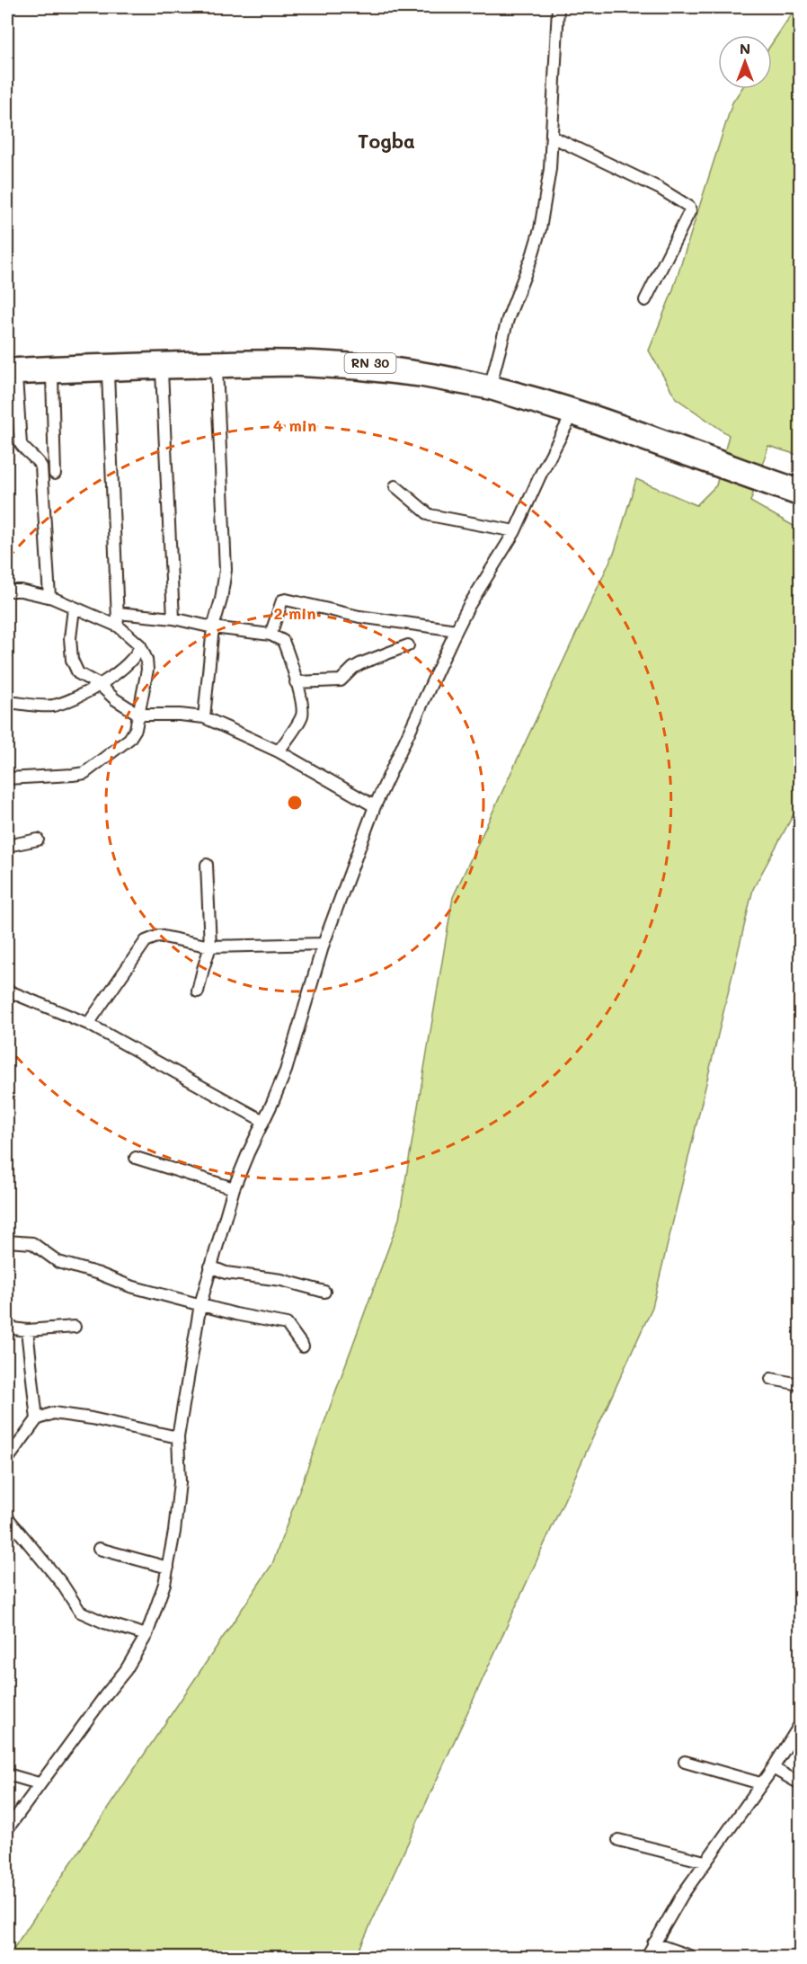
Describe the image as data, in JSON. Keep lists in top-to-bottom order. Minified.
{"streets":{"main road":["RN 30"]},"districts":["Togba"],"north":"top","rings":["4 min","2 min"]}
